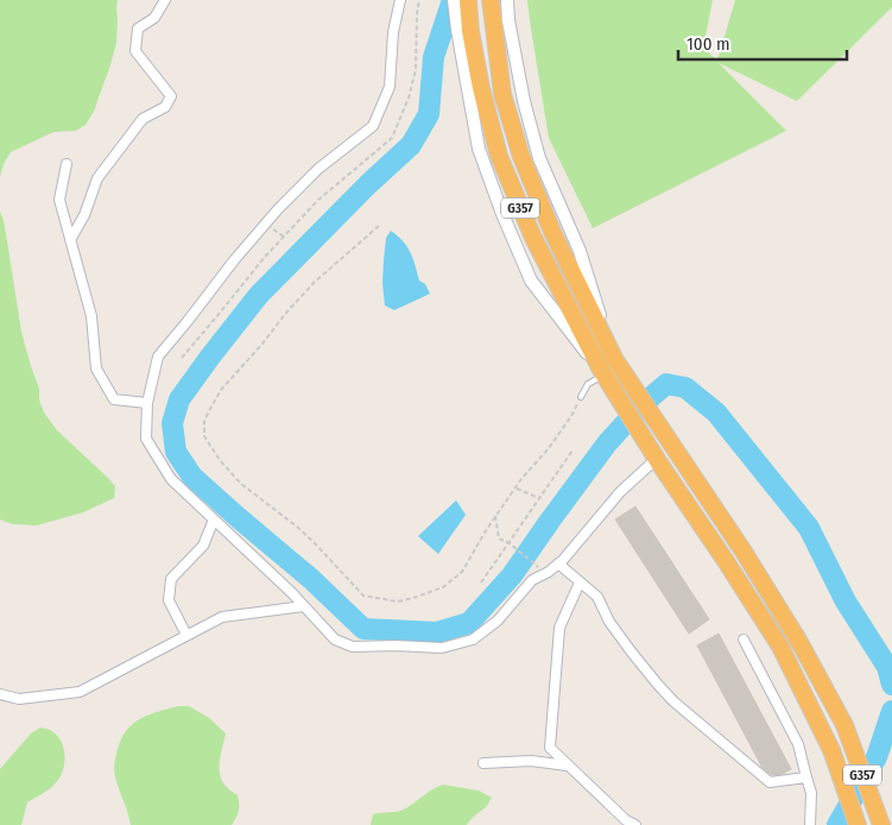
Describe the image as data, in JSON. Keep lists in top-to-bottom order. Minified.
{"streets":{"highway":["G357"]},"scale_bar":"100 m"}
